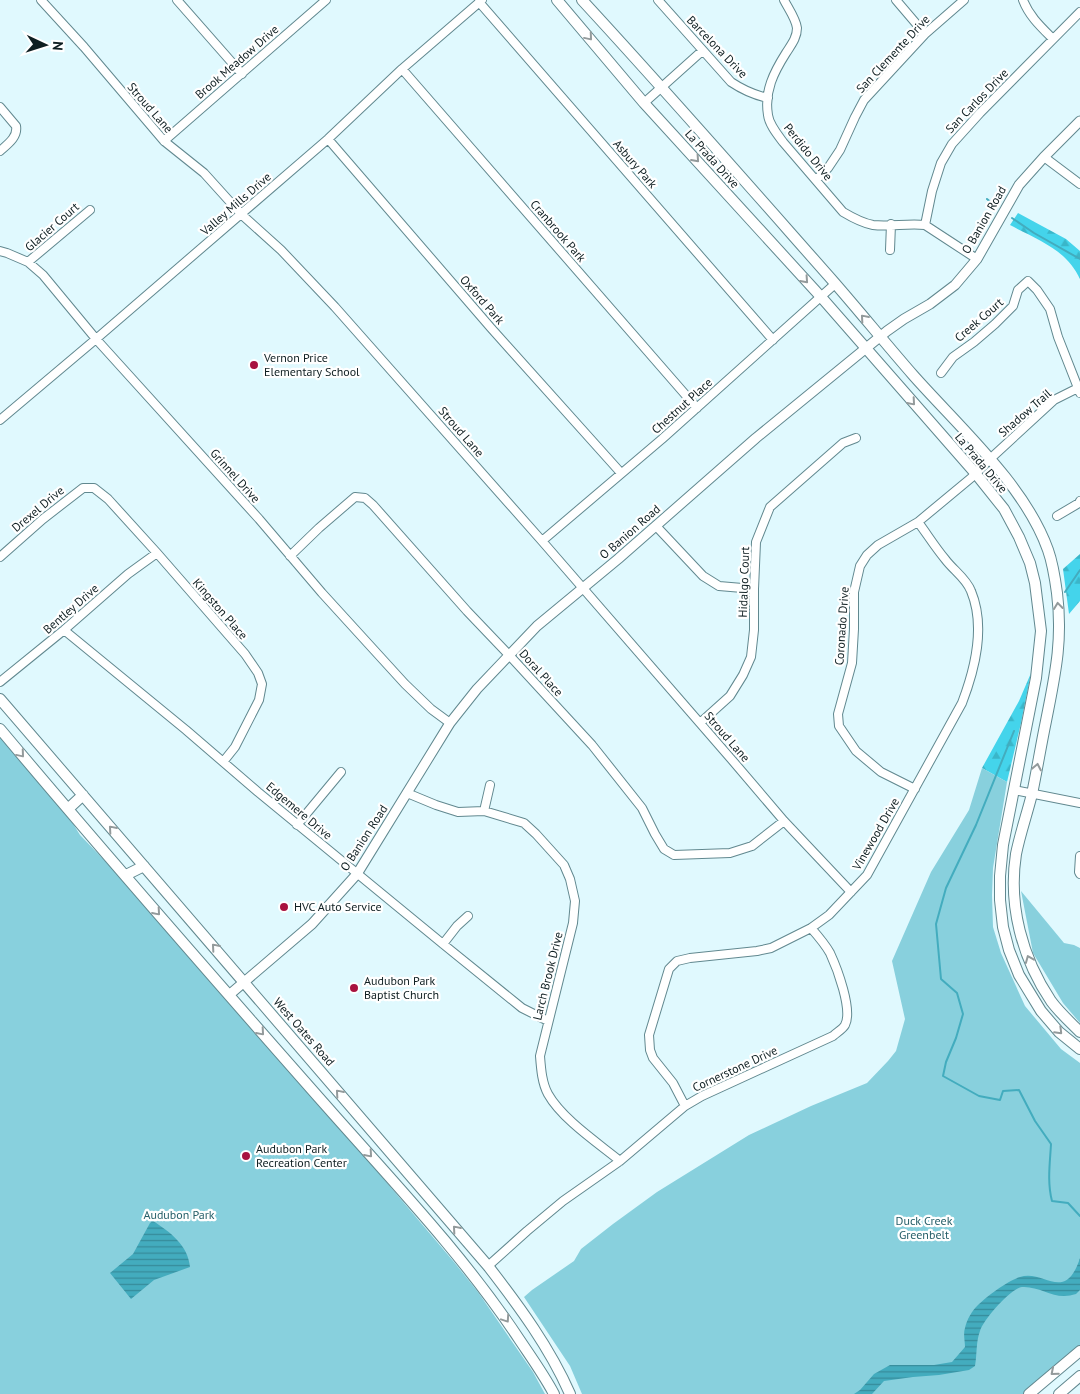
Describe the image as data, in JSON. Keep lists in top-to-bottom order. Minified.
{"streets":{"main road":["La Prada Drive","West Oates Road"],"street":["Barcelona Drive","San Clemente Drive","Brook Meadow Drive","San Carlos Drive","Stroud Lane","Perdido Drive","Asbury Park","Valley Mills Drive","O Banion Road","Glacier Court","Cranbrook Park","Oxford Park","Creek Court","Chestnut Place","Shadow Trail","Grinnel Drive","Drexel Drive","Hidalgo Court","Bentley Drive","Kingston Place","Coronado Drive","Doral Place","Edgemere Drive","Vinewood Drive","Larch Brook Drive","Cornerstone Drive"]},"crossings":[["Barcelona Drive","Perdido Drive"],["San Clemente Drive","Perdido Drive"],["Brook Meadow Drive","Stroud Lane"],["San Carlos Drive","Perdido Drive"],["Stroud Lane","Valley Mills Drive"],["Stroud Lane","O Banion Road"],["Stroud Lane","Chestnut Place"],["Stroud Lane","Hidalgo Court"],["Stroud Lane","Doral Place"],["Stroud Lane","Vinewood Drive"],["La Prada Drive","O Banion Road"],["La Prada Drive","Chestnut Place"],["La Prada Drive","Shadow Trail"],["La Prada Drive","Coronado Drive"],["Asbury Park","Valley Mills Drive"],["Asbury Park","Chestnut Place"],["Valley Mills Drive","Cranbrook Park"],["Valley Mills Drive","Oxford Park"],["Valley Mills Drive","Grinnel Drive"],["O Banion Road","Grinnel Drive"],["O Banion Road","Doral Place"],["O Banion Road","Edgemere Drive"],["O Banion Road","Larch Brook Drive"],["O Banion Road","West Oates Road"],["Glacier Court","Grinnel Drive"],["Cranbrook Park","Chestnut Place"],["Oxford Park","Chestnut Place"],["Creek Court","Shadow Trail"],["Shadow Trail","Coronado Drive"],["Grinnel Drive","Doral Place"],["Drexel Drive","Kingston Place"],["Bentley Drive","Kingston Place"],["Bentley Drive","Edgemere Drive"],["Kingston Place","Edgemere Drive"],["Coronado Drive","Vinewood Drive"],["Edgemere Drive","Larch Brook Drive"],["Vinewood Drive","Cornerstone Drive"],["Larch Brook Drive","Cornerstone Drive"],["West Oates Road","Cornerstone Drive"]],"parks":["Audubon Park","Duck Creek Greenbelt"],"places":["Vernon Price Elementary School","HVC Auto Service","Audubon Park Baptist Church","Audubon Park Recreation Center"],"north":"right"}
